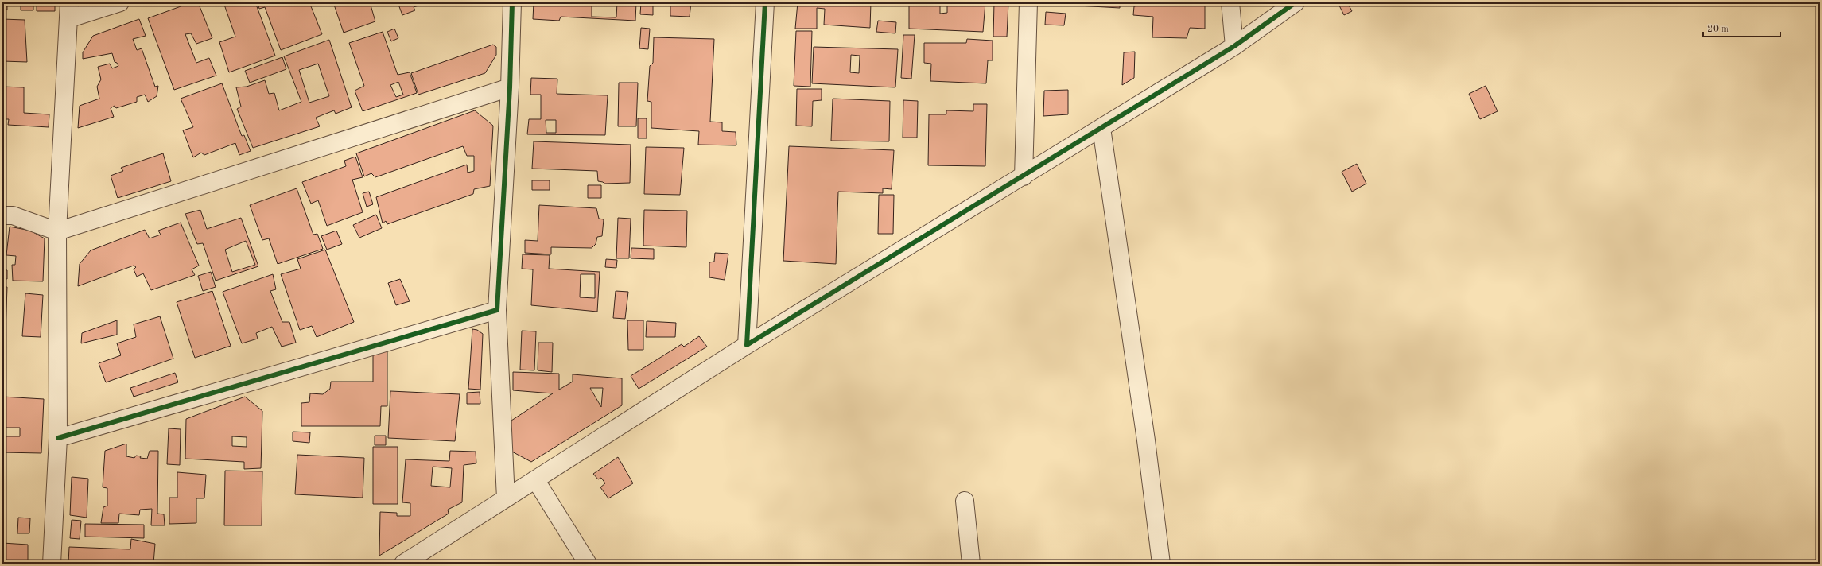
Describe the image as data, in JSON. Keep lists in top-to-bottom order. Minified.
{"scale_bar":"20 m"}
